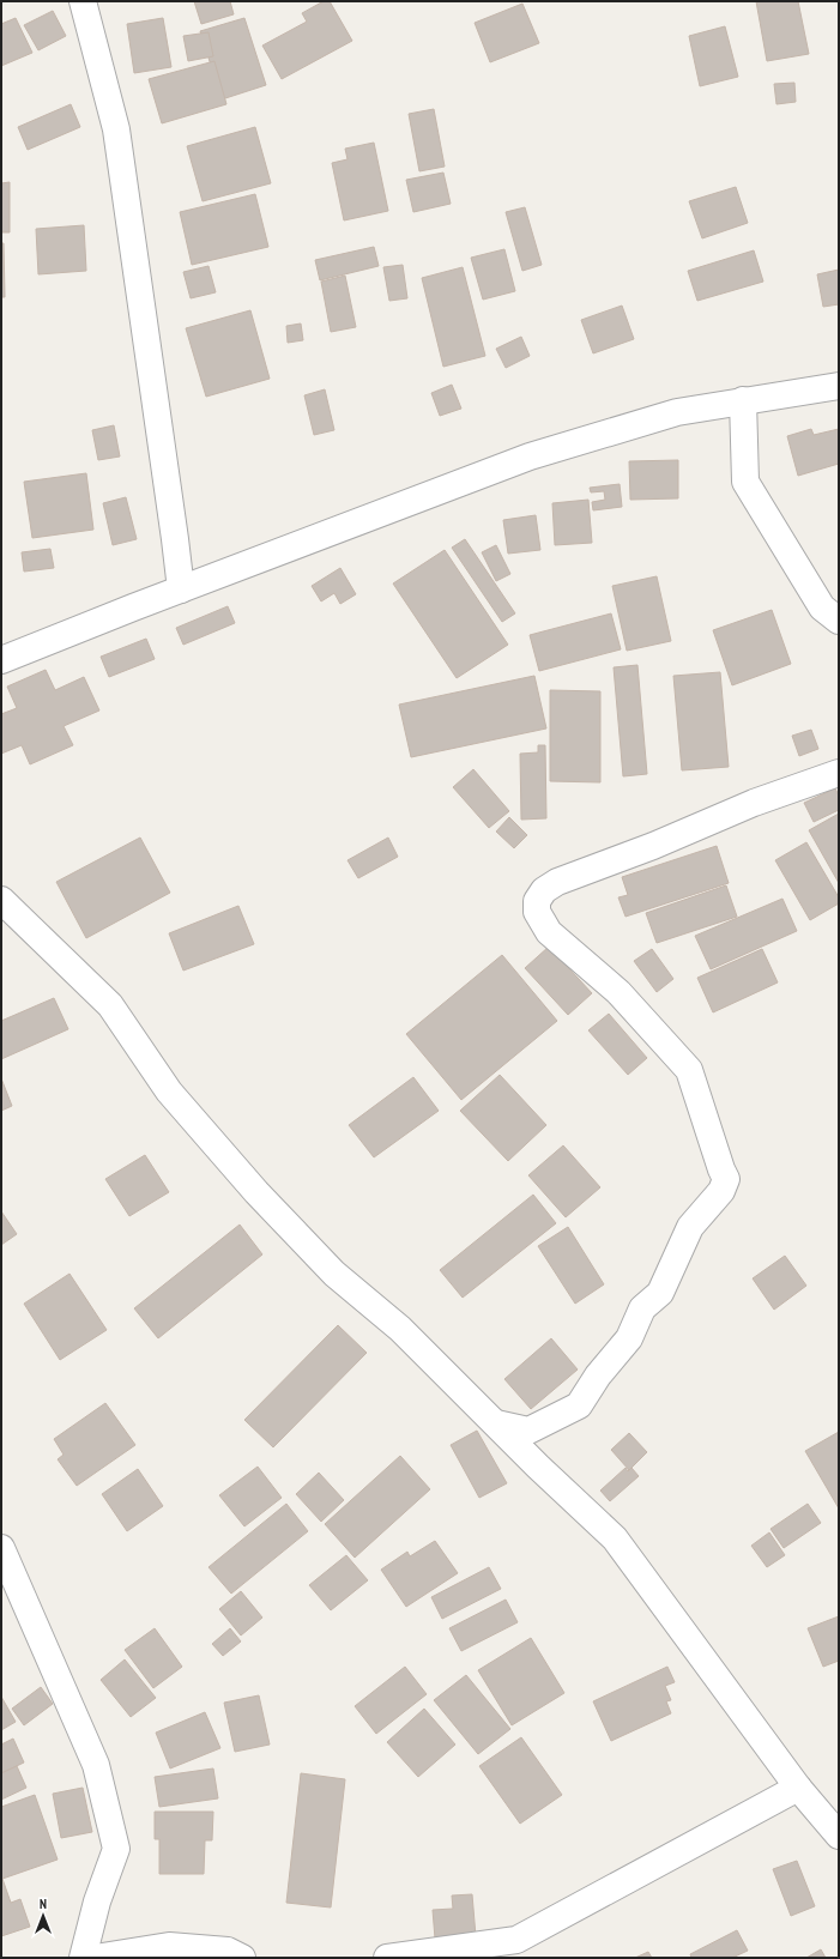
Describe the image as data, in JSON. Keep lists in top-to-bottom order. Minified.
{"north":"top"}
